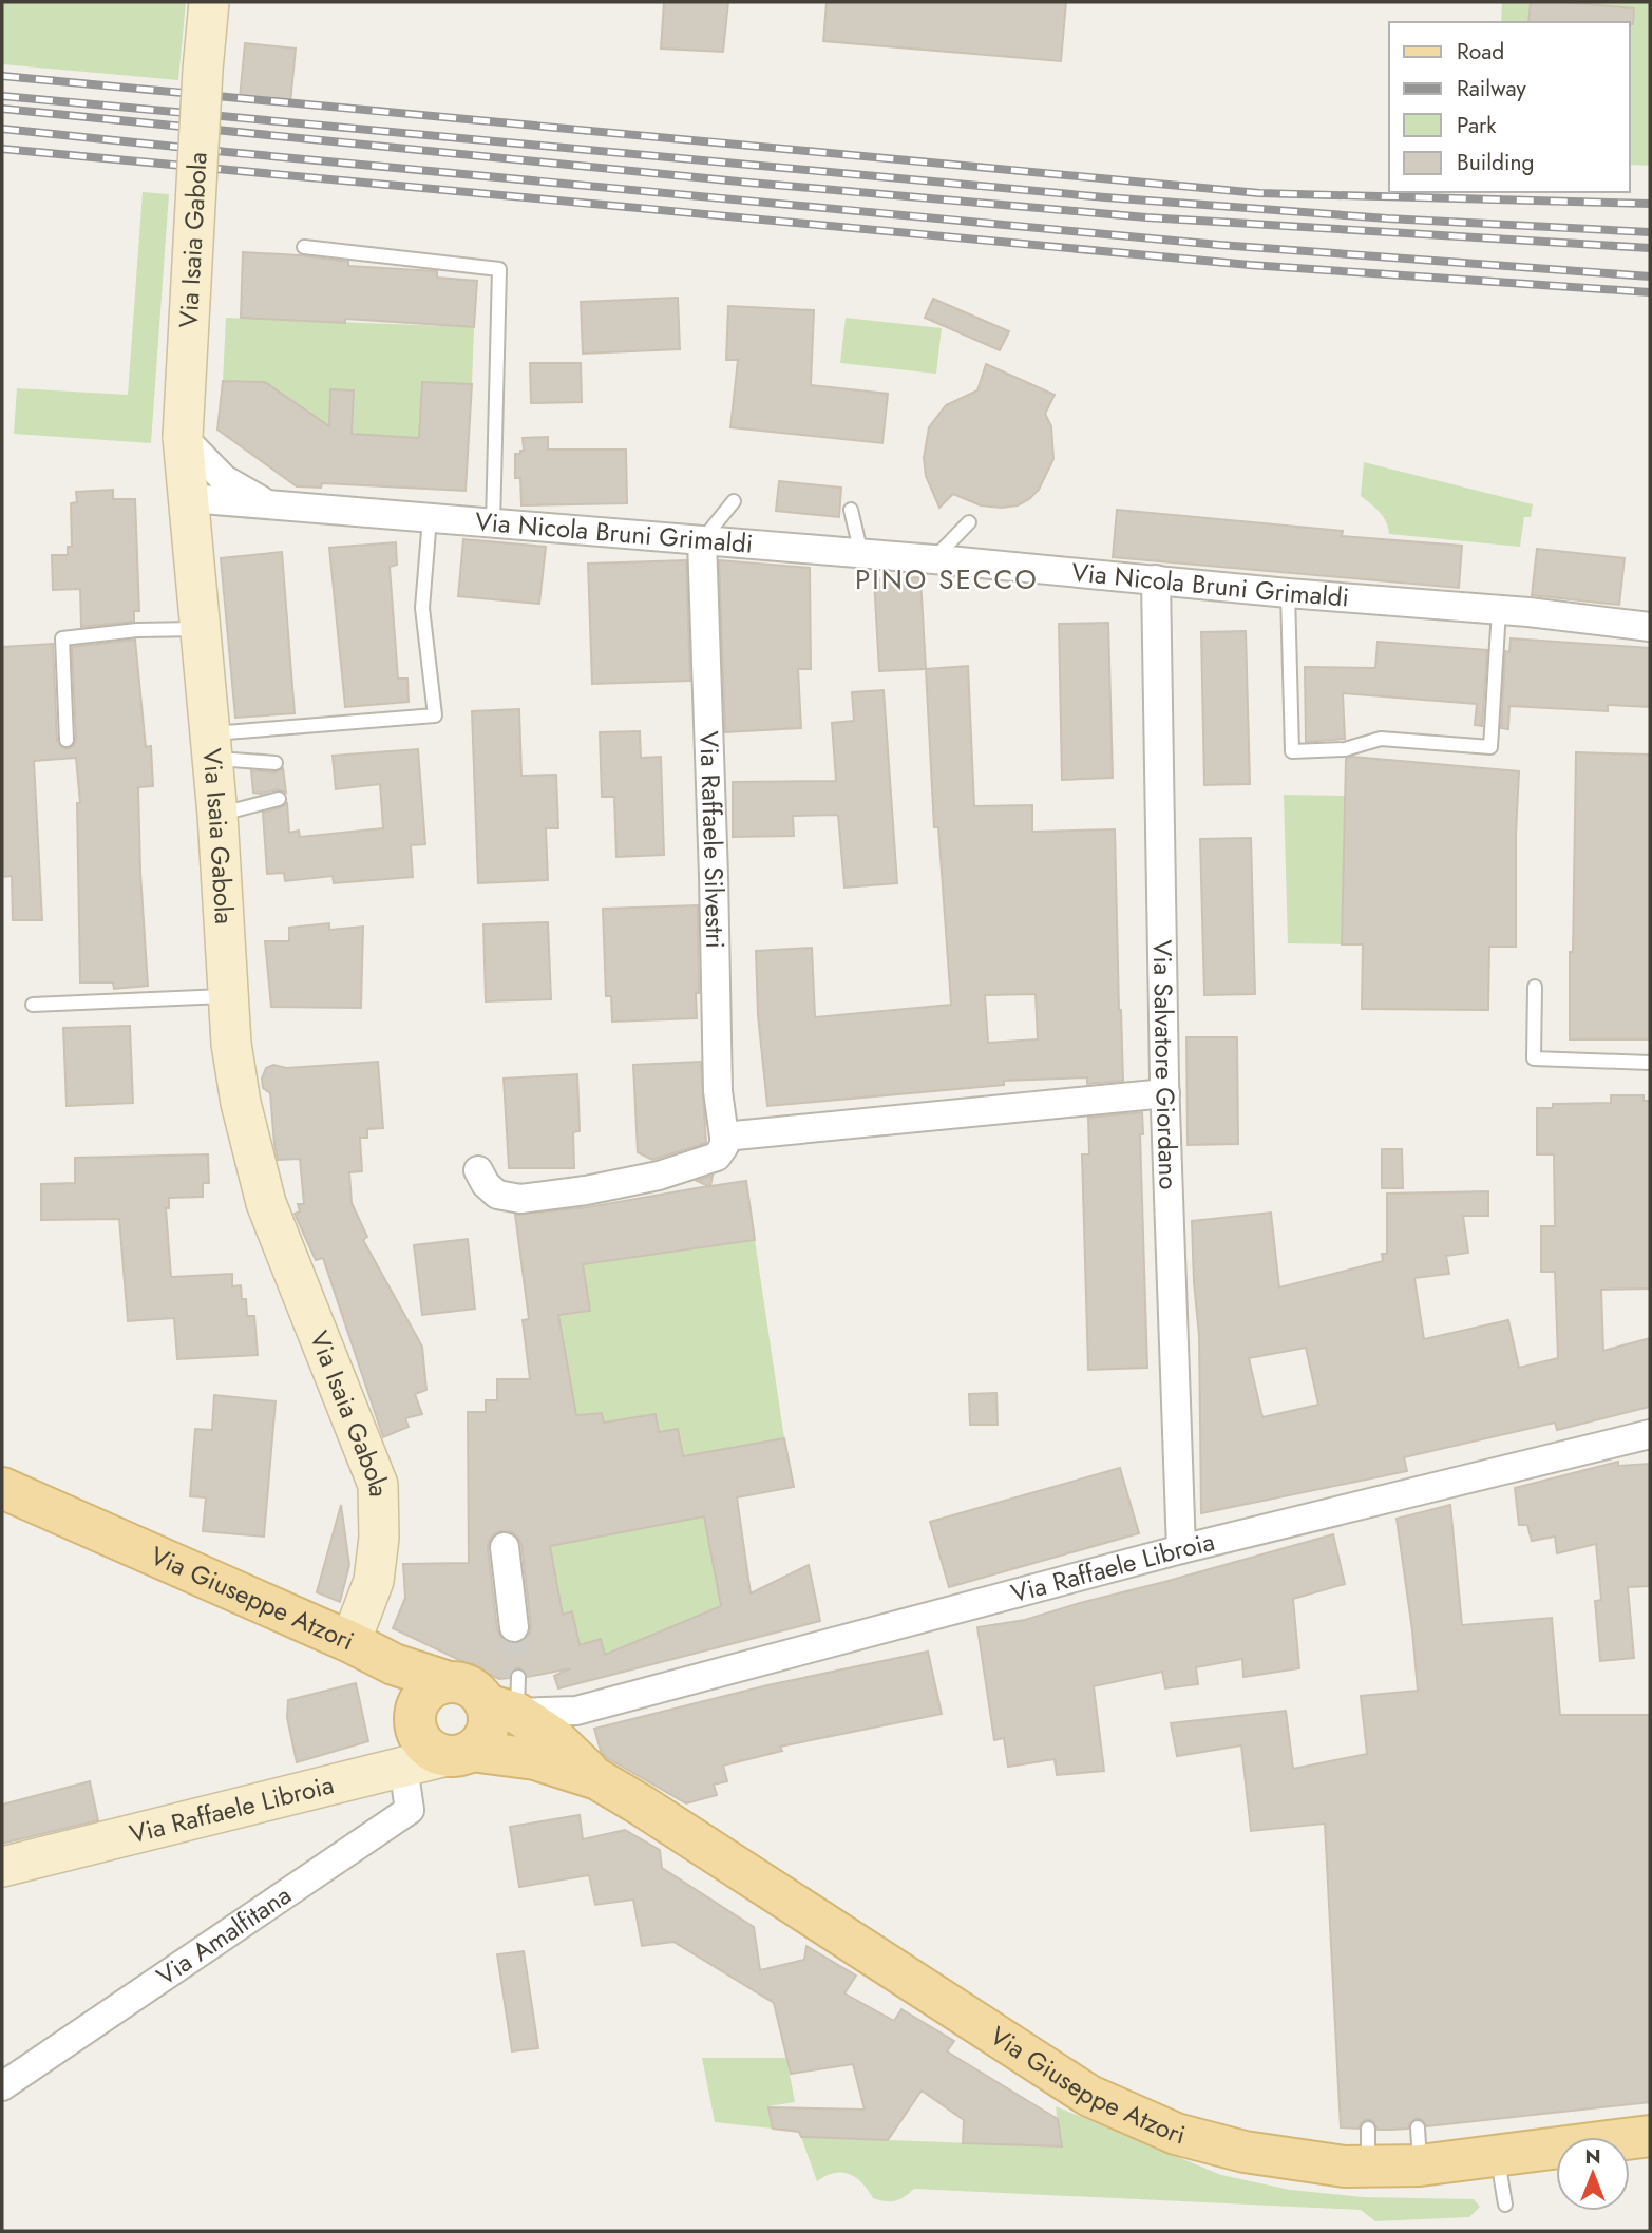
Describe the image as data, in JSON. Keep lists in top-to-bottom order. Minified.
{"streets":{"main road":["Via Giuseppe Atzori"],"street":["Via Isaia Gabola","Via Nicola Bruni Grimaldi","Via Raffaele Silvestri","Via Salvatore Giordano","Via Raffaele Libroia","Via Amalfitana"]},"crossings":[["Via Isaia Gabola","Via Nicola Bruni Grimaldi"],["Via Isaia Gabola","Via Giuseppe Atzori"],["Via Nicola Bruni Grimaldi","Via Raffaele Silvestri"],["Via Nicola Bruni Grimaldi","Via Salvatore Giordano"],["Via Salvatore Giordano","Via Raffaele Libroia"],["Via Raffaele Libroia","Via Giuseppe Atzori"],["Via Raffaele Libroia","Via Amalfitana"]],"districts":["PINO SECCO"],"legend":["Road","Railway","Park","Building"],"north":"top"}
